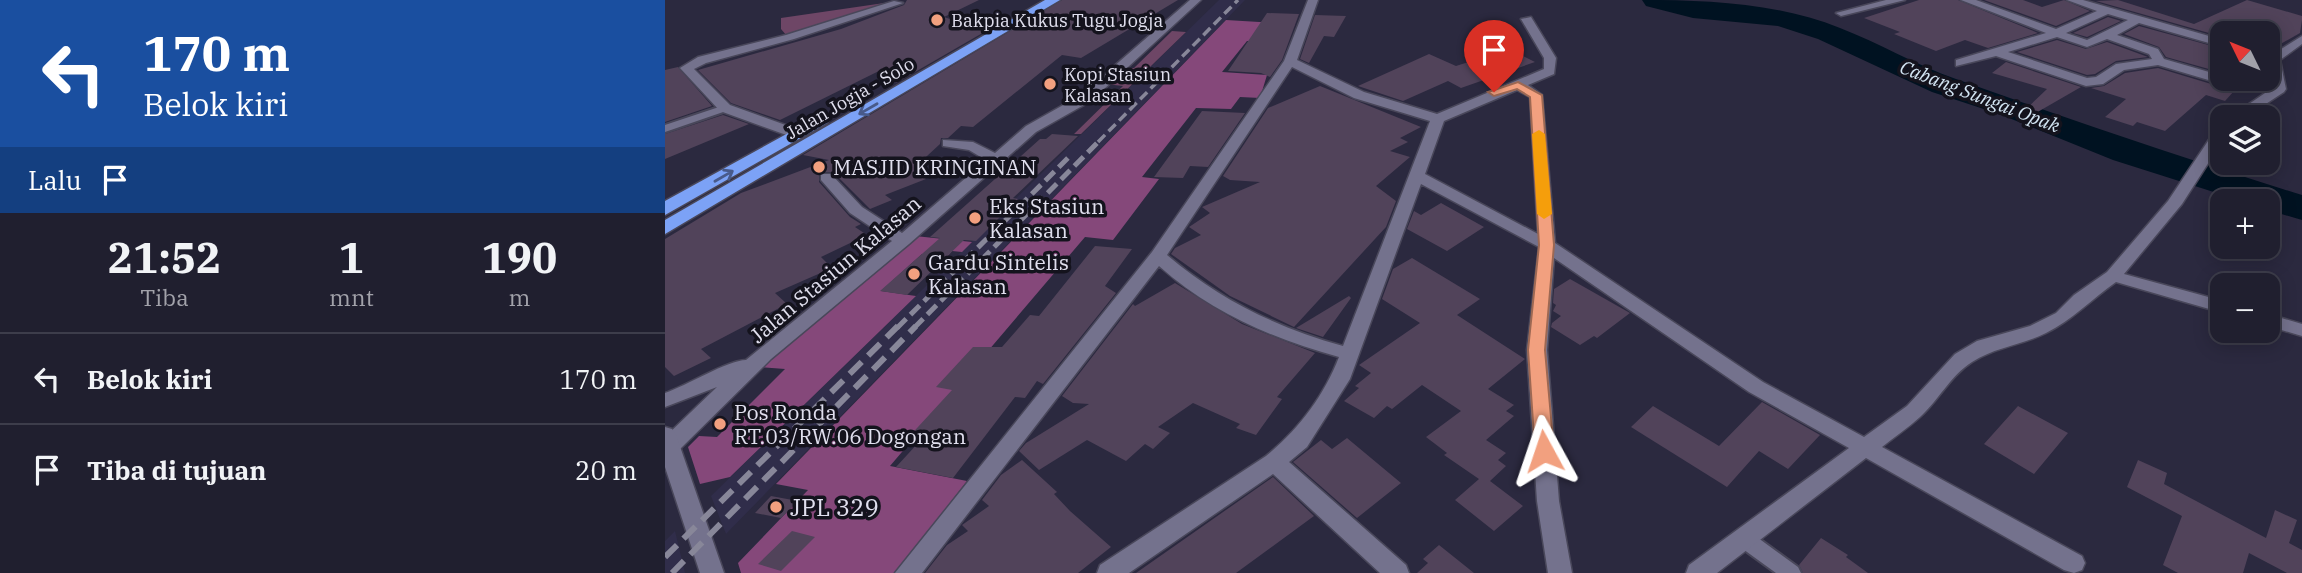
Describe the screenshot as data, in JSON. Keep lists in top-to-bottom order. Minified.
{"streets":{"highway":["Jalan Jogja - Solo"],"street":["Jalan Stasiun Kalasan"]},"water":["Cabang Sungai Opak"],"places":["Bakpia Kukus Tugu Jogja","Kopi Stasiun Kalasan","MASJID KRINGINAN","Eks Stasiun Kalasan","Gardu Sintelis Kalasan","Pos Ronda RT.03/RW.06 Dogongan","JPL 329"],"north":"top left","page":{"turn":["170 m","Belok kiri"],"map_buttons":["+","−"],"then":"Lalu","eta":["21:52","Tiba","1","mnt","190","m"],"list":[{"name":"Belok kiri","value":"170 m"},{"name":"Tiba di tujuan","value":"20 m"}]}}
